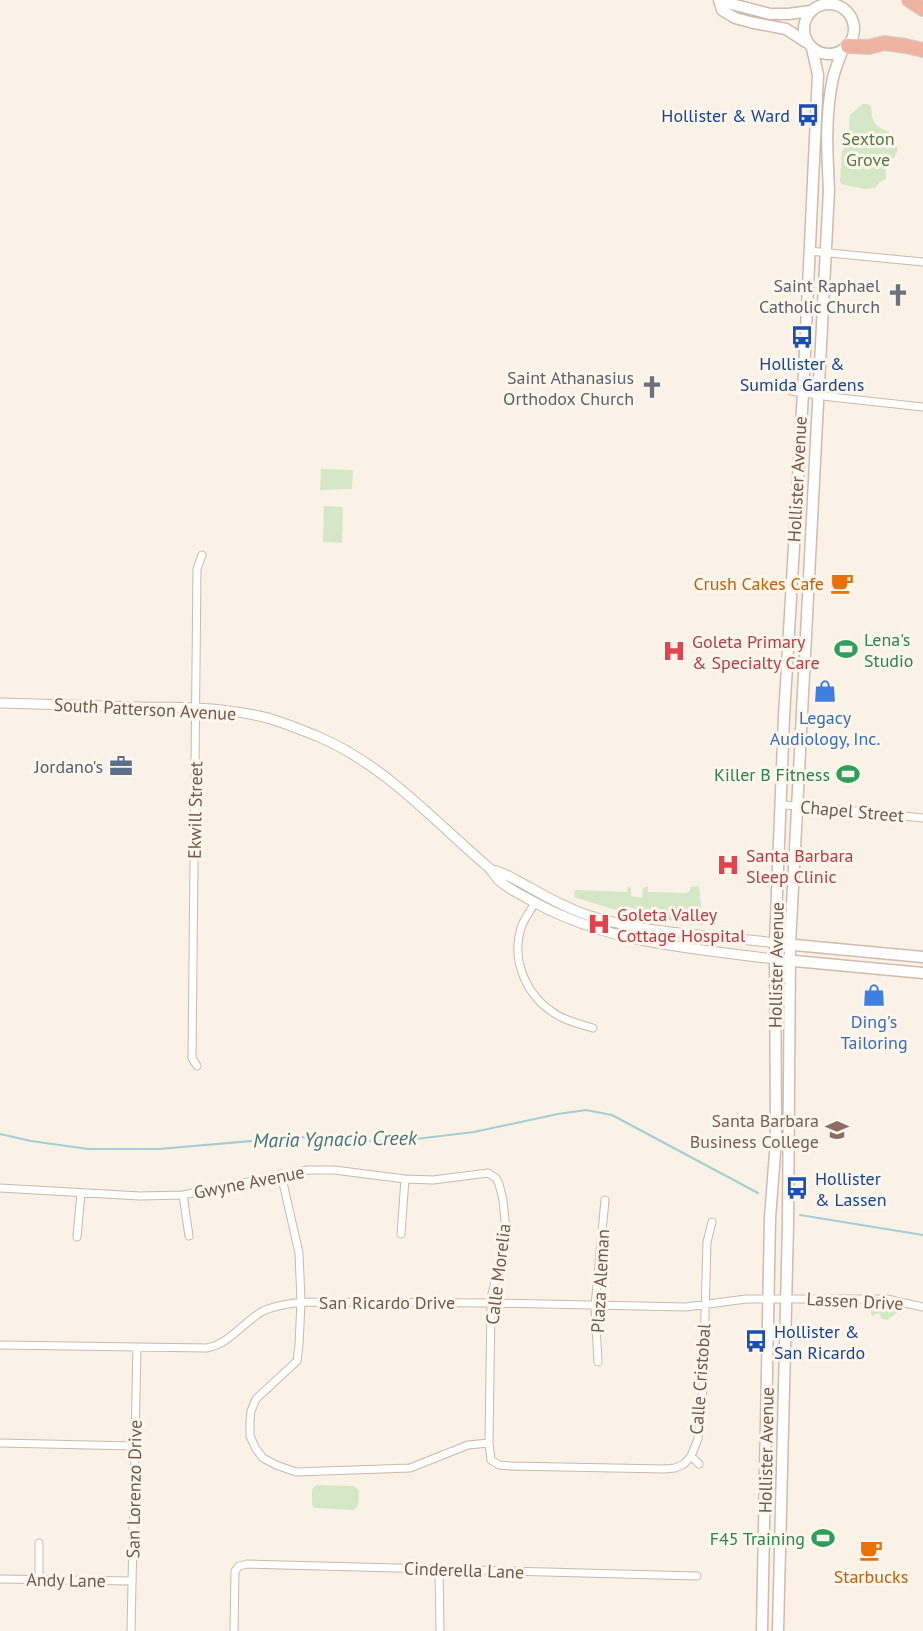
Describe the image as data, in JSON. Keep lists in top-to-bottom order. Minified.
{"streets":{"main road":["Hollister Avenue","South Patterson Avenue"],"street":["Ekwill Street","Chapel Street","Gwyne Avenue","Calle Morelia","Plaza Aleman","Lassen Drive","San Ricardo Drive","Calle Cristobal","San Lorenzo Drive","Cinderella Lane","Andy Lane"]},"crossings":[["Hollister Avenue","South Patterson Avenue"],["Hollister Avenue","Chapel Street"],["Hollister Avenue","Lassen Drive"],["Hollister Avenue","San Ricardo Drive"],["South Patterson Avenue","Ekwill Street"],["Gwyne Avenue","Calle Morelia"],["Calle Morelia","San Ricardo Drive"],["Calle Morelia","Calle Cristobal"],["Plaza Aleman","San Ricardo Drive"],["Lassen Drive","San Ricardo Drive"],["San Ricardo Drive","Calle Cristobal"],["San Ricardo Drive","San Lorenzo Drive"],["San Lorenzo Drive","Andy Lane"]],"water":["Maria Ygnacio Creek"],"parks":["Sexton Grove"],"places":{"bus stop":["Hollister & Ward","Hollister & Sumida Gardens","Hollister & Lassen","Hollister & San Ricardo"],"church":["Saint Raphael Catholic Church","Saint Athanasius Orthodox Church"],"cafe":["Crush Cakes Cafe","Starbucks"],"sports":["Lena's Studio","Killer B Fitness","F45 Training"],"hospital":["Goleta Primary & Specialty Care","Santa Barbara Sleep Clinic","Goleta Valley Cottage Hospital"],"shop":["Legacy Audiology, Inc.","Ding's Tailoring"],"office":["Jordano's"],"school or university":["Santa Barbara Business College"]}}
